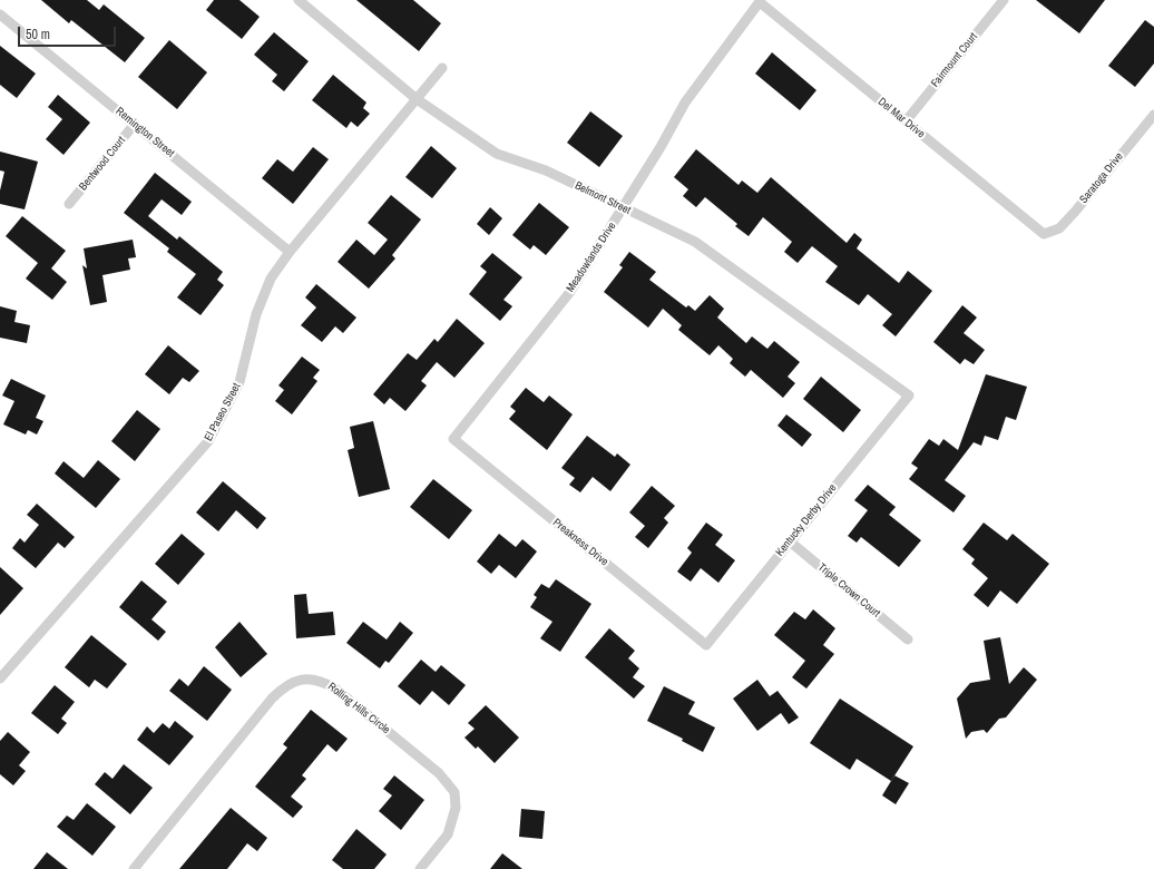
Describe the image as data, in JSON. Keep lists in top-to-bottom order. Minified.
{"streets":{"street":["Fairmount Court","Del Mar Drive","Remington Street","Bentwood Court","Saratoga Drive","Belmont Street","Meadowlands Drive","El Paseo Street","Kentucky Derby Drive","Preakness Drive","Triple Crown Court","Rolling Hills Circle"]},"crossings":[["Fairmount Court","Del Mar Drive"],["Del Mar Drive","Saratoga Drive"],["Del Mar Drive","Meadowlands Drive"],["Remington Street","Bentwood Court"],["Remington Street","El Paseo Street"],["Belmont Street","Meadowlands Drive"],["Belmont Street","El Paseo Street"],["Belmont Street","Kentucky Derby Drive"],["Meadowlands Drive","Preakness Drive"],["Kentucky Derby Drive","Preakness Drive"],["Kentucky Derby Drive","Triple Crown Court"]],"scale_bar":"50 m"}
